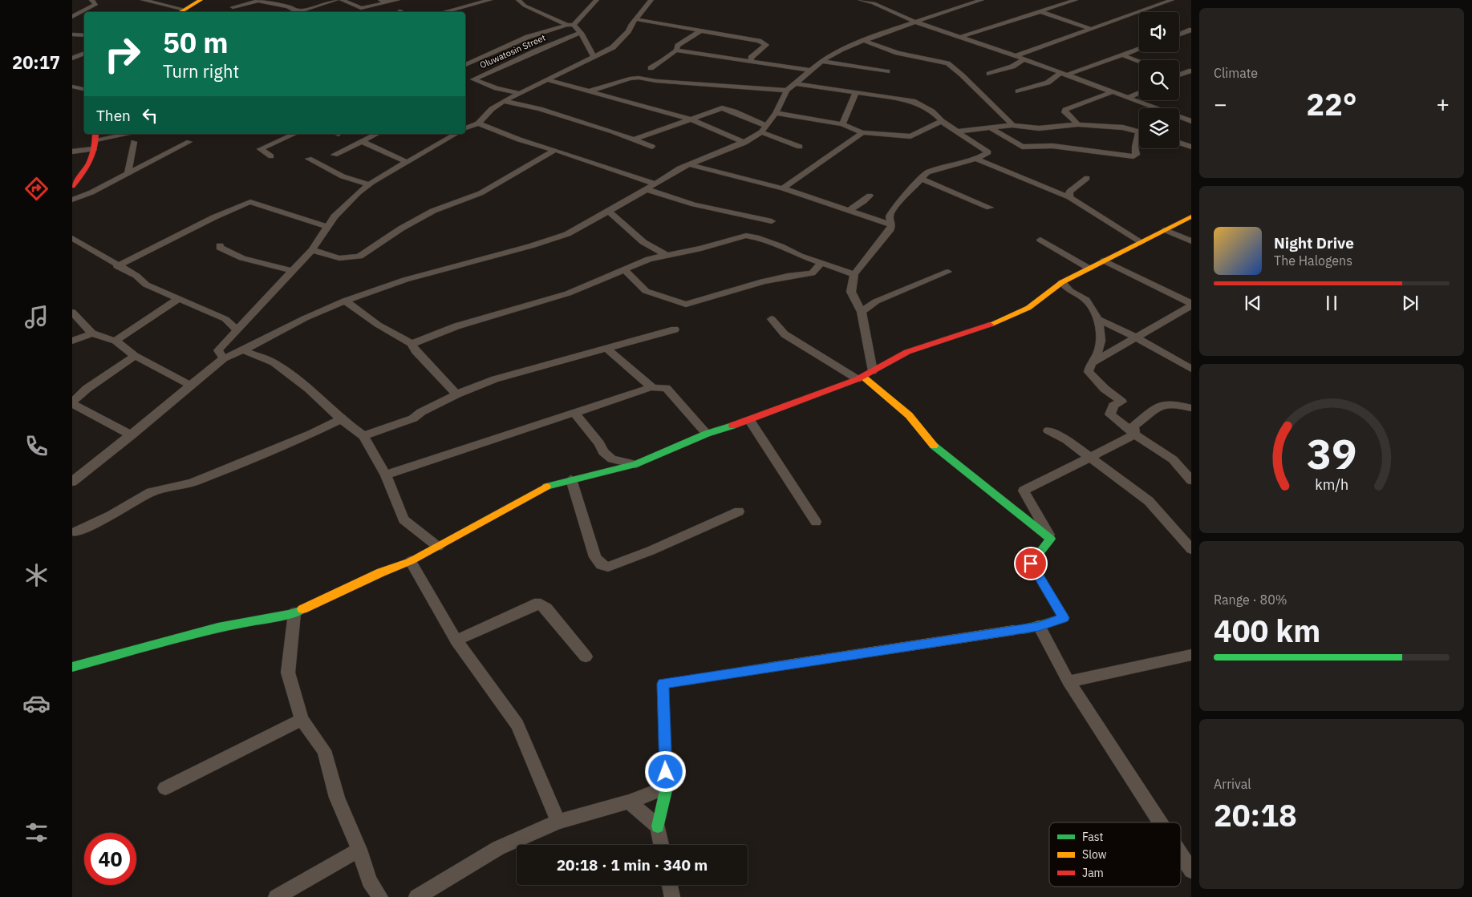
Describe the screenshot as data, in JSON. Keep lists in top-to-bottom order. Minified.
{"streets":{"street":["Oluwatosin Street"]},"legend":["Fast","Slow","Jam"],"page":{"tabs":"20:17","tile":["Climate",["Range · 80%","400 km"],["Arrival","20:18"]],"turn":["50 m","Turn right"],"heat":["−","22°","+"],"then":"Then","song":["Night Drive","The Halogens"],"limit":"40","trip":"20:18 · 1 min · 340 m","gauge":["39","km/h"]}}
